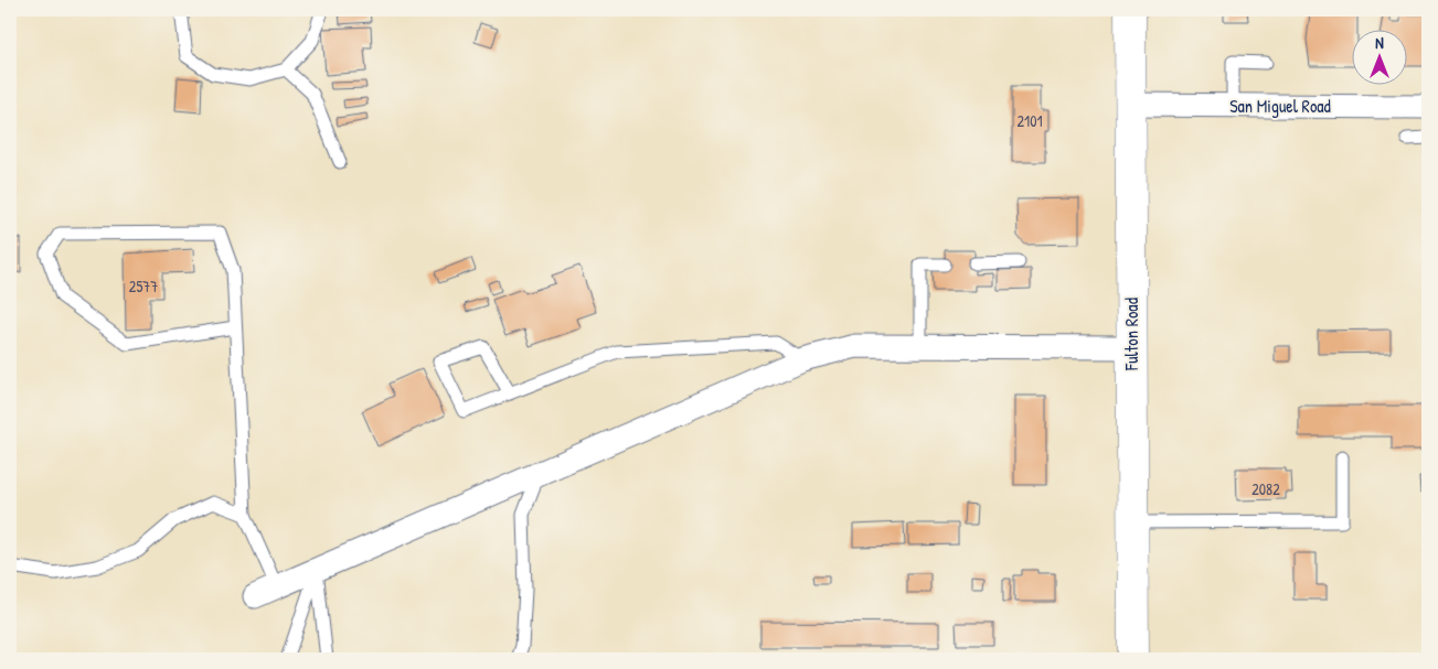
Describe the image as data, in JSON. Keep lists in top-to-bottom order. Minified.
{"streets":{"main road":["Fulton Road"],"street":["San Miguel Road"]},"crossings":[["San Miguel Road","Fulton Road"]],"house_numbers":["2101","2577","2082"],"north":"top"}
